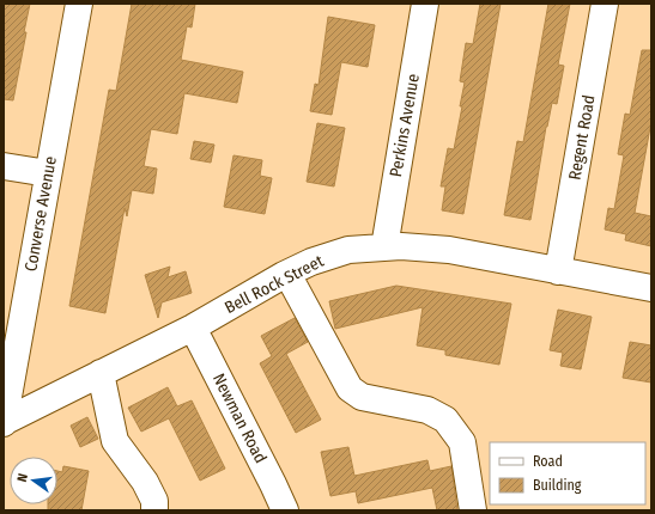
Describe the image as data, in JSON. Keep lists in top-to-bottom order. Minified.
{"streets":{"street":["Perkins Avenue","Regent Road","Converse Avenue","Bell Rock Street","Newman Road"]},"crossings":[["Perkins Avenue","Bell Rock Street"],["Regent Road","Bell Rock Street"],["Converse Avenue","Bell Rock Street"],["Bell Rock Street","Newman Road"]],"legend":["Road","Building"],"north":"left"}
